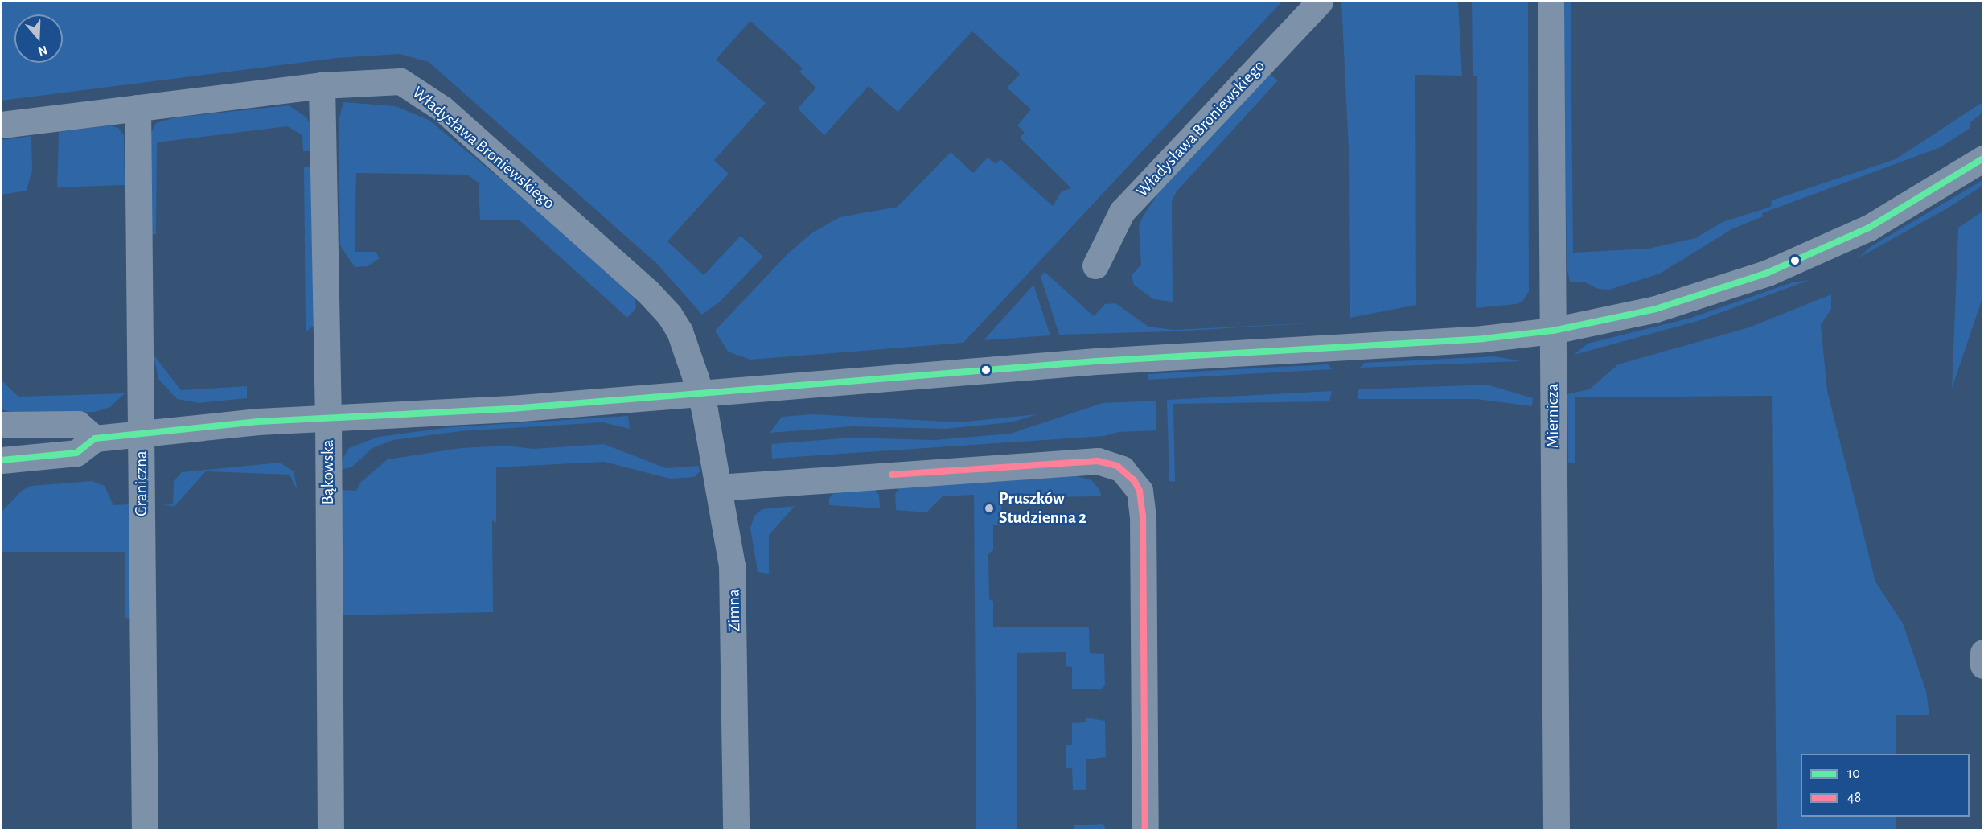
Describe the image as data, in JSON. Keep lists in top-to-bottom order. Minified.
{"streets":{"street":["Władysława Broniewskiego","Miernicza","Bąkowska","Graniczna","Zimna"]},"crossings":[["Władysława Broniewskiego","Bąkowska"],["Władysława Broniewskiego","Graniczna"],["Władysława Broniewskiego","Zimna"]],"places":["Pruszków Studzienna 2"],"lines":["transit line 10","transit line 48"],"legend":["10","48"],"north":"bottom"}
